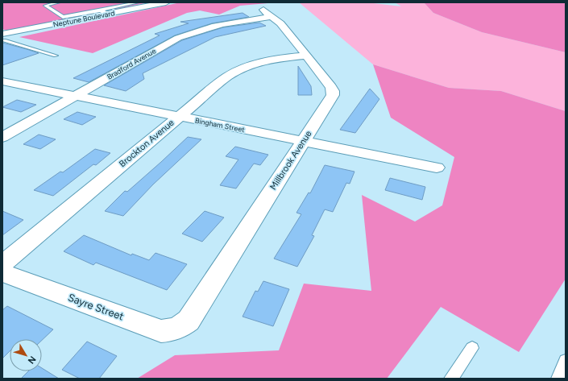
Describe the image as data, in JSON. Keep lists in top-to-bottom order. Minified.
{"streets":{"street":["Neptune Boulevard","Bradford Avenue","Bingham Street","Brockton Avenue","Millbrook Avenue","Sayre Street"]},"crossings":[["Bradford Avenue","Bingham Street"],["Bradford Avenue","Millbrook Avenue"],["Bingham Street","Brockton Avenue"],["Bingham Street","Millbrook Avenue"],["Brockton Avenue","Millbrook Avenue"],["Millbrook Avenue","Sayre Street"]],"north":"bottom right"}
